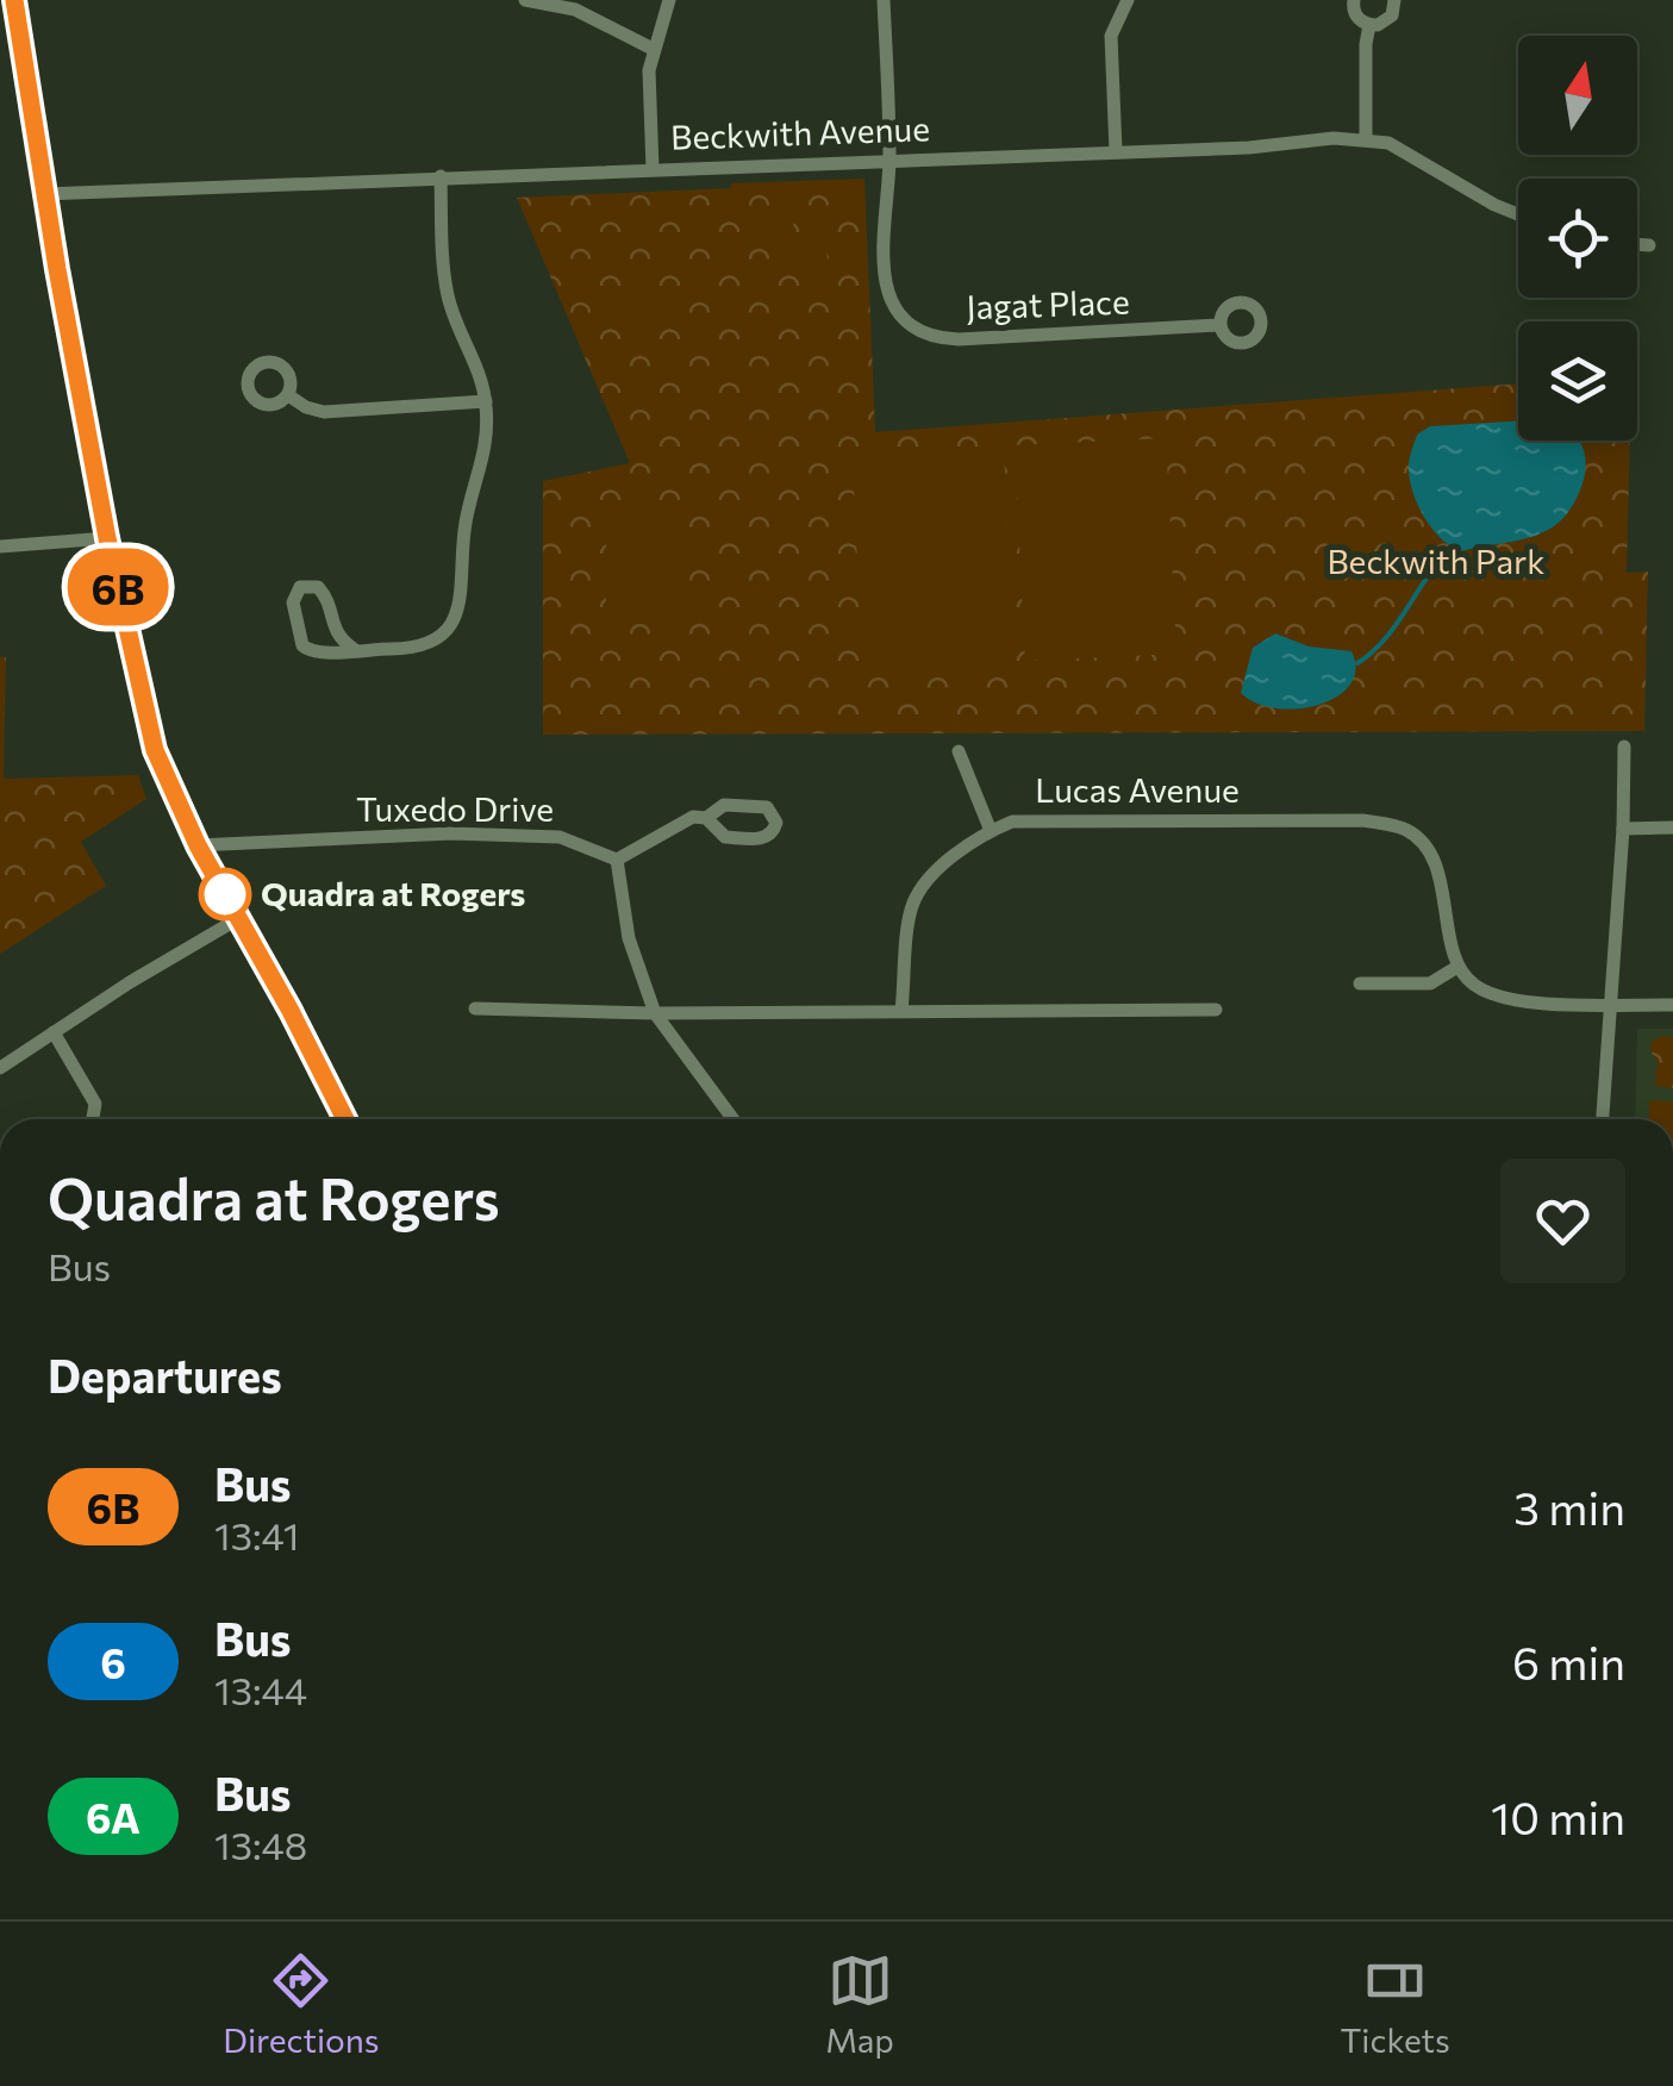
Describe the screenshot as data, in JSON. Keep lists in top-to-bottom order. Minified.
{"streets":{"street":["Beckwith Avenue","Jagat Place","Lucas Avenue","Tuxedo Drive"]},"crossings":[["Beckwith Avenue","Jagat Place"]],"parks":["Beckwith Park"],"places":["Quadra at Rogers"],"lines":["bus line 6B"],"north":"top","page":{"on_map":"6B","heading":[["Quadra at Rogers","Bus"],"Departures"],"list":[{"mark":"6B","name":"Bus","note":"13:41","value":"3 min"},{"mark":"6","name":"Bus","note":"13:44","value":"6 min"},{"mark":"6A","name":"Bus","note":"13:48","value":"10 min"}],"tabs":["Directions","Map","Tickets"]}}
